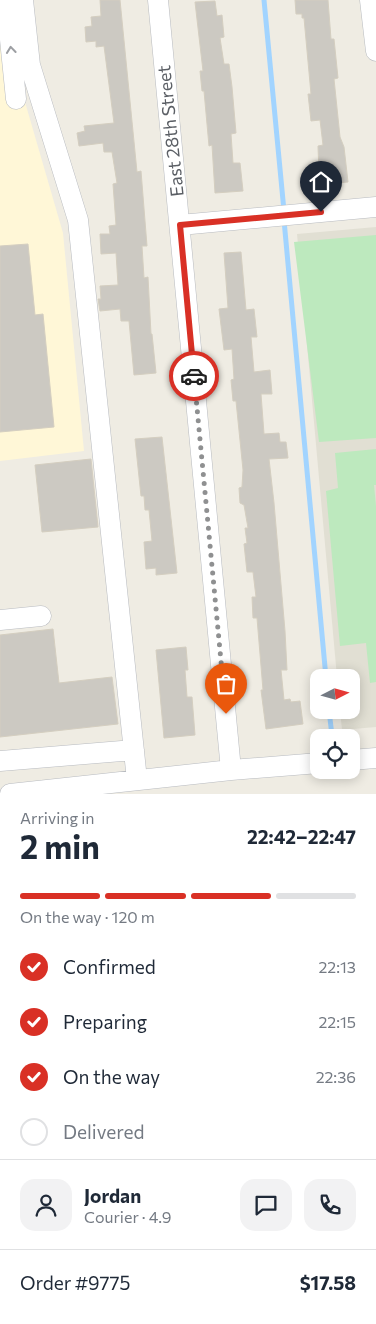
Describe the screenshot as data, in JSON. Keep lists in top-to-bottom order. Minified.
{"streets":{"street":["East 28th Street"]},"north":"right","page":{"heading":["2 min","Arriving in","22:42–22:47"],"panel":["Jordan","Courier · 4.9","Order #9775","$17.58"],"bar":"On the way · 120 m","list":[["Confirmed","22:13"],["Preparing","22:15"],["On the way","22:36"],"Delivered"]}}
